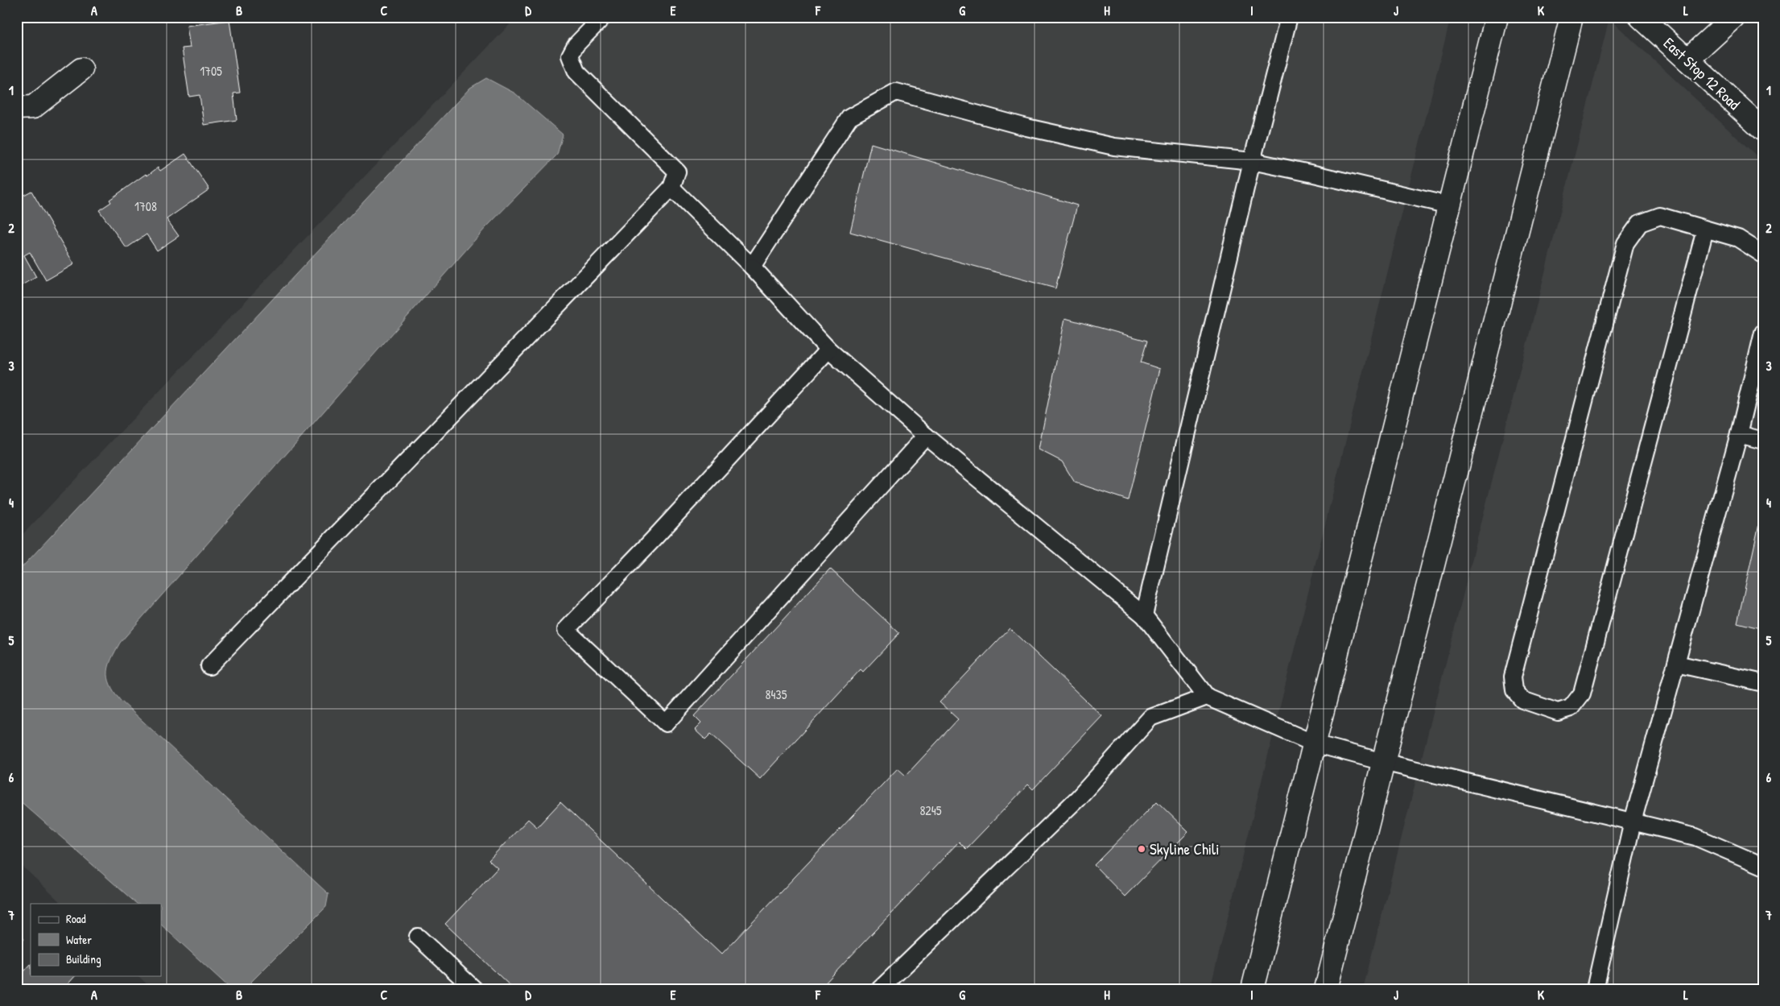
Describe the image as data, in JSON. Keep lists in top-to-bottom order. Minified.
{"streets":{"main road":["East Stop 12 Road"]},"places":["Skyline Chili"],"house_numbers":["1705","1708","8435","8245"],"legend":["Road","Water","Building"],"grid":{"columns":["A","B","C","D","E","F","G","H","I","J","K","L"],"rows":["1","2","3","4","5","6","7"]}}
